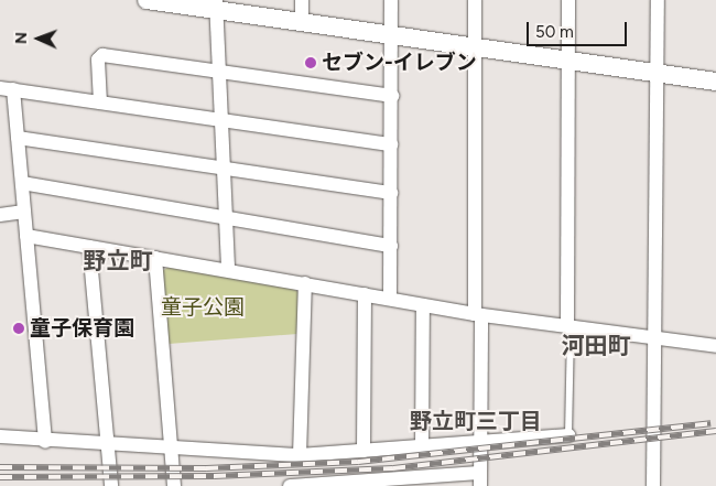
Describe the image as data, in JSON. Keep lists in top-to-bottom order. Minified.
{"districts":["野立町","河田町","野立町三丁目"],"parks":["童子公園"],"places":["セブン-イレブン","童子保育園"],"scale_bar":"50 m","north":"left"}
